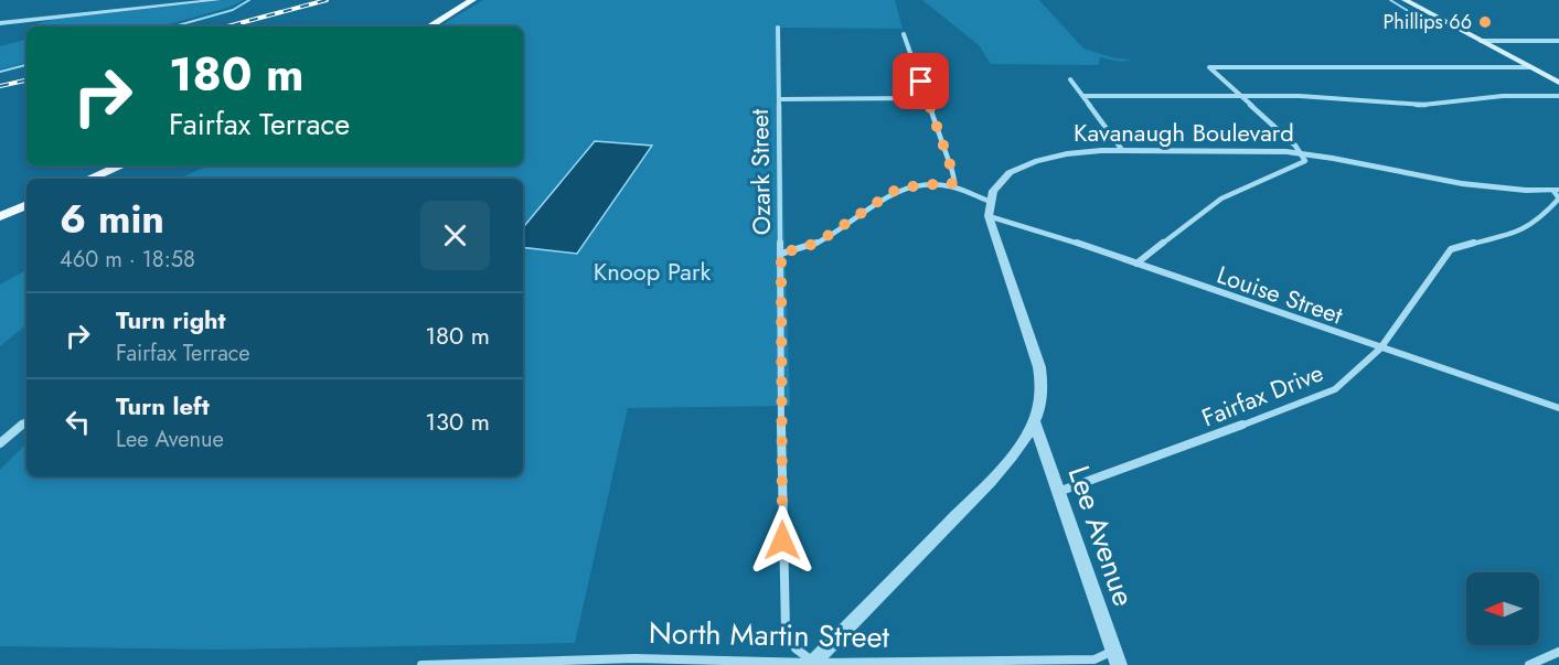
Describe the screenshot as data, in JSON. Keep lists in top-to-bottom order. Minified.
{"streets":{"street":["Kavanaugh Boulevard","Ozark Street","Louise Street","Fairfax Drive","Lee Avenue","North Martin Street"]},"crossings":[["Kavanaugh Boulevard","Fairfax Drive"],["Ozark Street","North Martin Street"],["Louise Street","Fairfax Drive"],["Fairfax Drive","Lee Avenue"],["Lee Avenue","North Martin Street"]],"parks":["Knoop Park"],"places":["Phillips 66"],"north":"left","page":{"turn":["180 m","Fairfax Terrace"],"heading":["6 min","460 m · 18:58"],"list":[{"name":"Turn right","note":"Fairfax Terrace","value":"180 m"},{"name":"Turn left","note":"Lee Avenue","value":"130 m"}]}}
